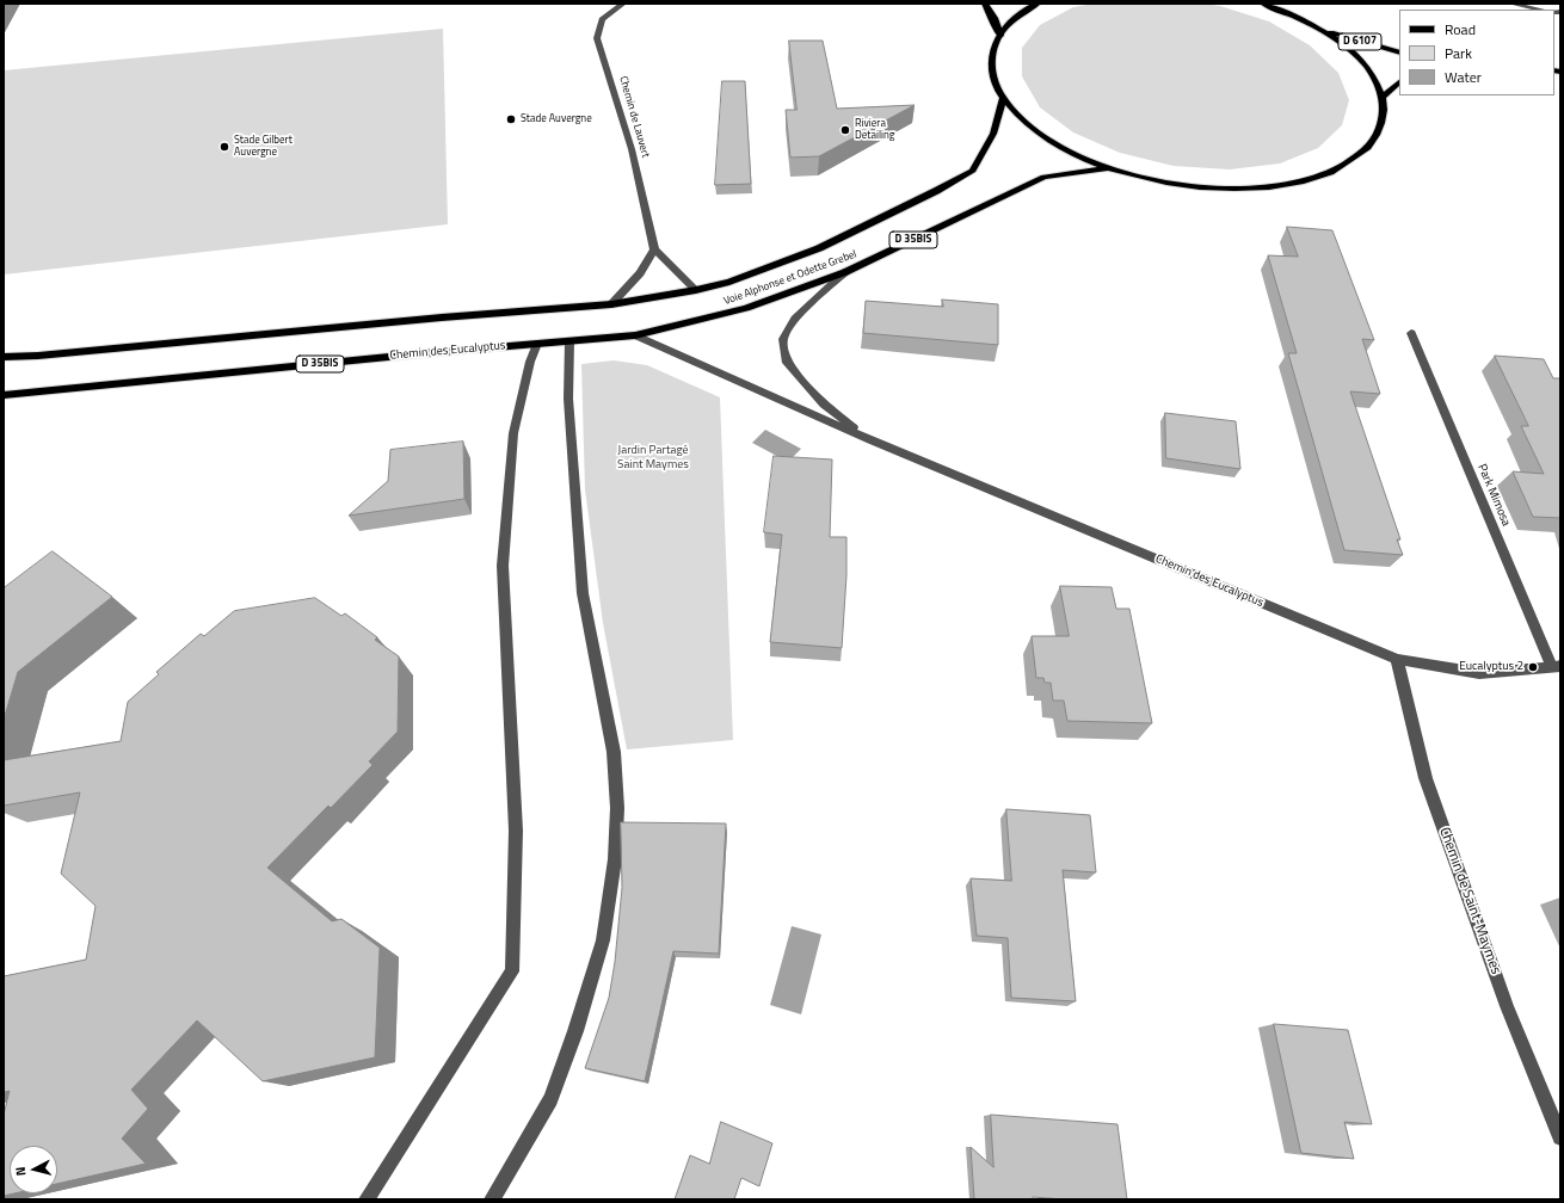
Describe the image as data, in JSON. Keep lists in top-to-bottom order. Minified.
{"streets":{"main road":["D 6107","D 35BIS","Voie Alphonse et Odette Grebel","Chemin des Eucalyptus"],"street":["Chemin de Lauvert","Park Mimosa","Chemin de Saint-Maymes"]},"crossings":[["Voie Alphonse et Odette Grebel","Chemin des Eucalyptus"],["Chemin des Eucalyptus","Park Mimosa"],["Chemin des Eucalyptus","Chemin de Saint-Maymes"]],"parks":["Jardin Partagé Saint Maymes"],"places":["Stade Auvergne","Riviera Detailing","Stade Gilbert Auvergne","Eucalyptus 2"],"legend":["Road","Park","Water"],"north":"left"}
